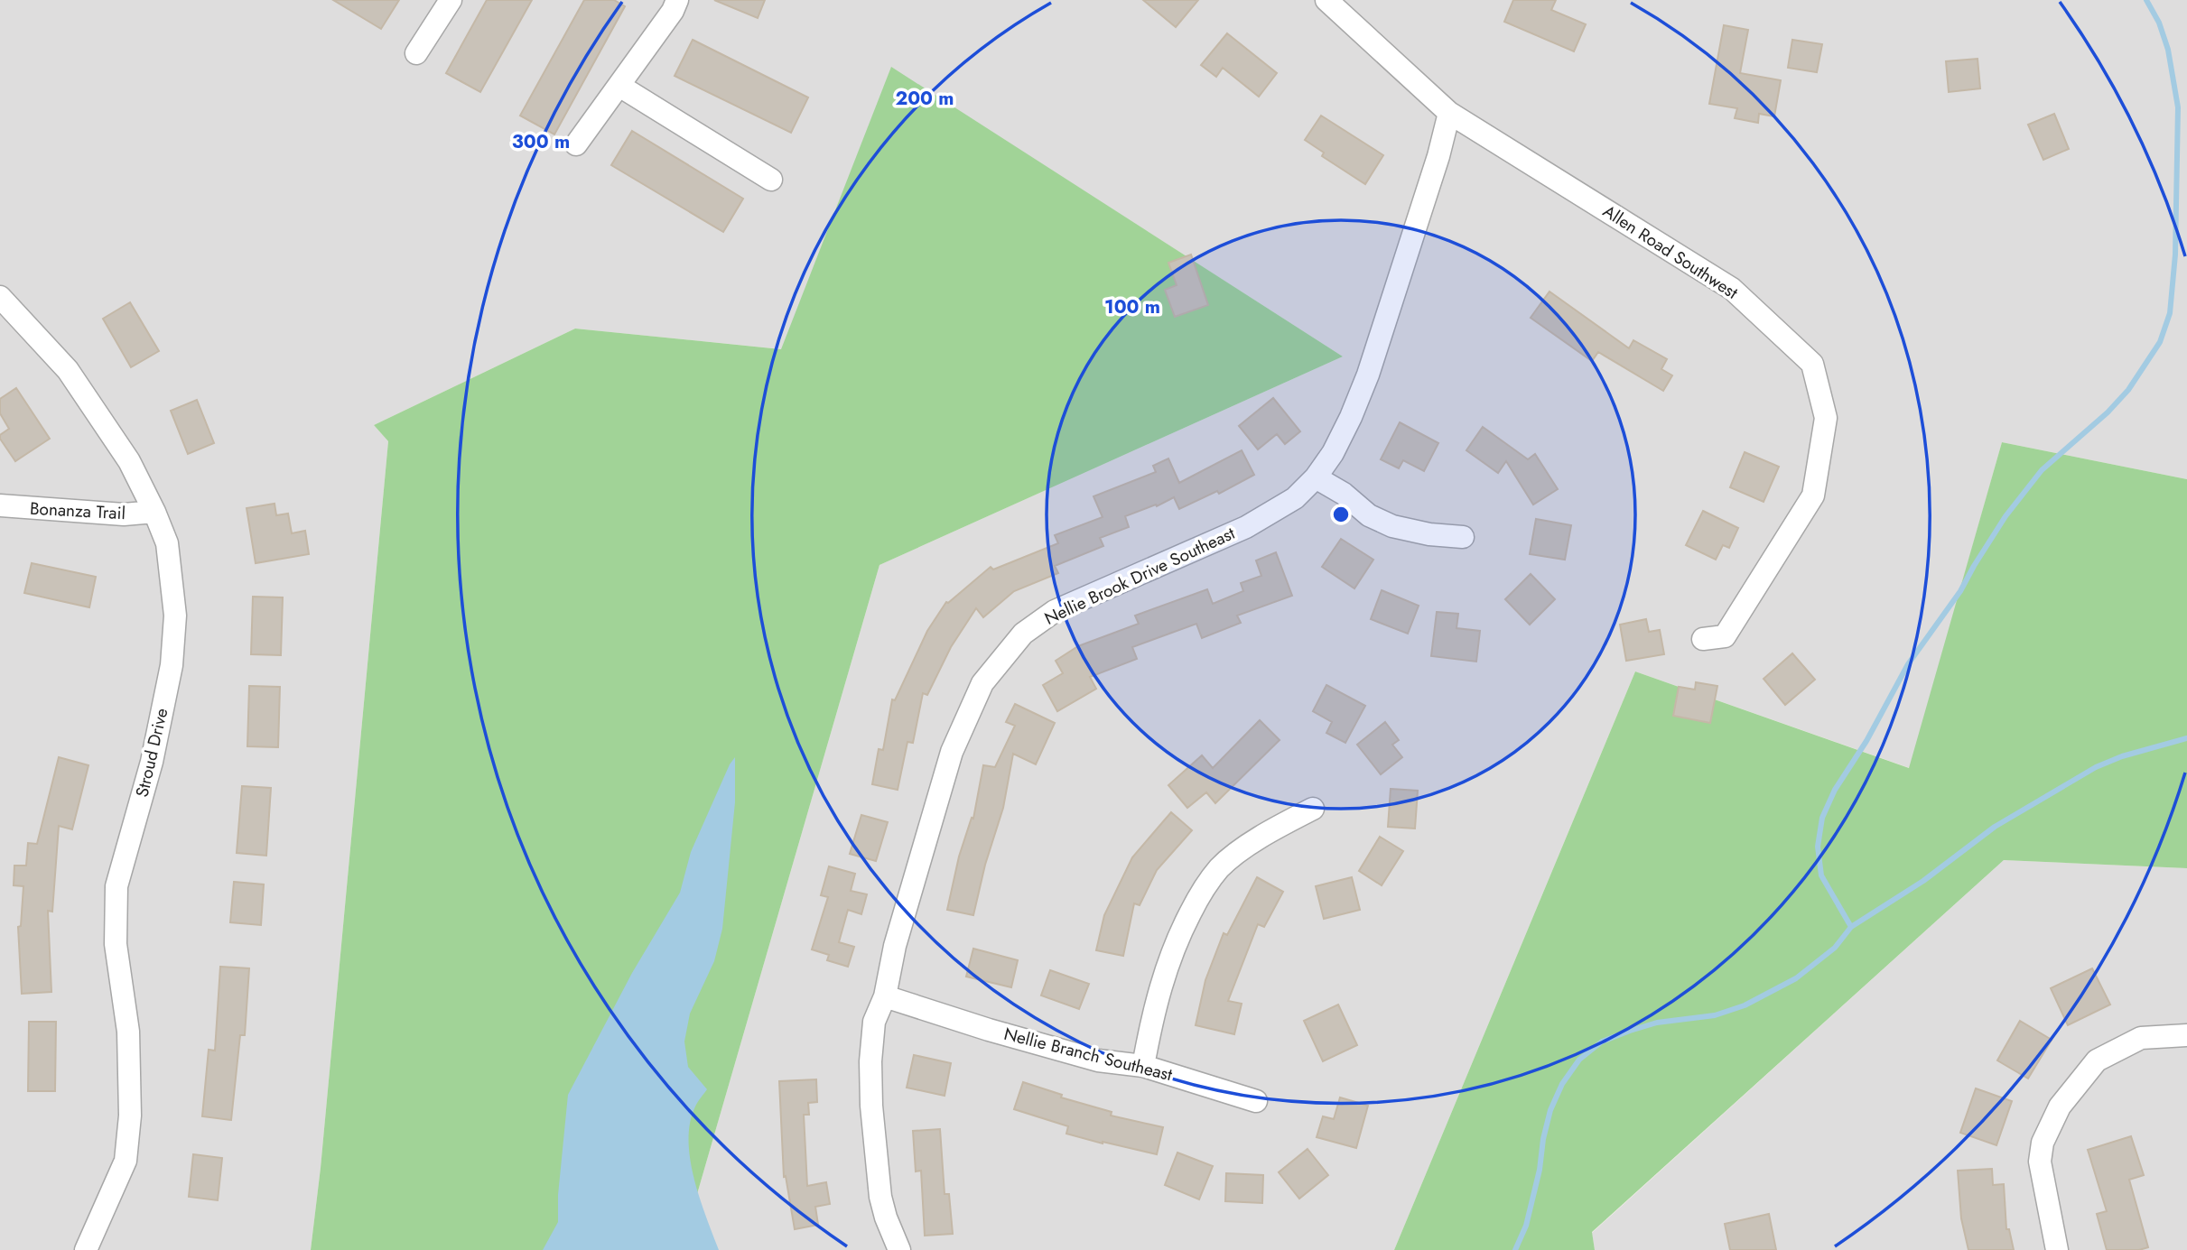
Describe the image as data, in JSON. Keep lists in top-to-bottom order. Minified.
{"streets":{"street":["Allen Road Southwest","Bonanza Trail","Nellie Brook Drive Southeast","Stroud Drive","Nellie Branch Southeast"]},"crossings":[["Allen Road Southwest","Nellie Brook Drive Southeast"],["Bonanza Trail","Stroud Drive"],["Nellie Brook Drive Southeast","Nellie Branch Southeast"]],"rings":["200 m","300 m","100 m"]}
